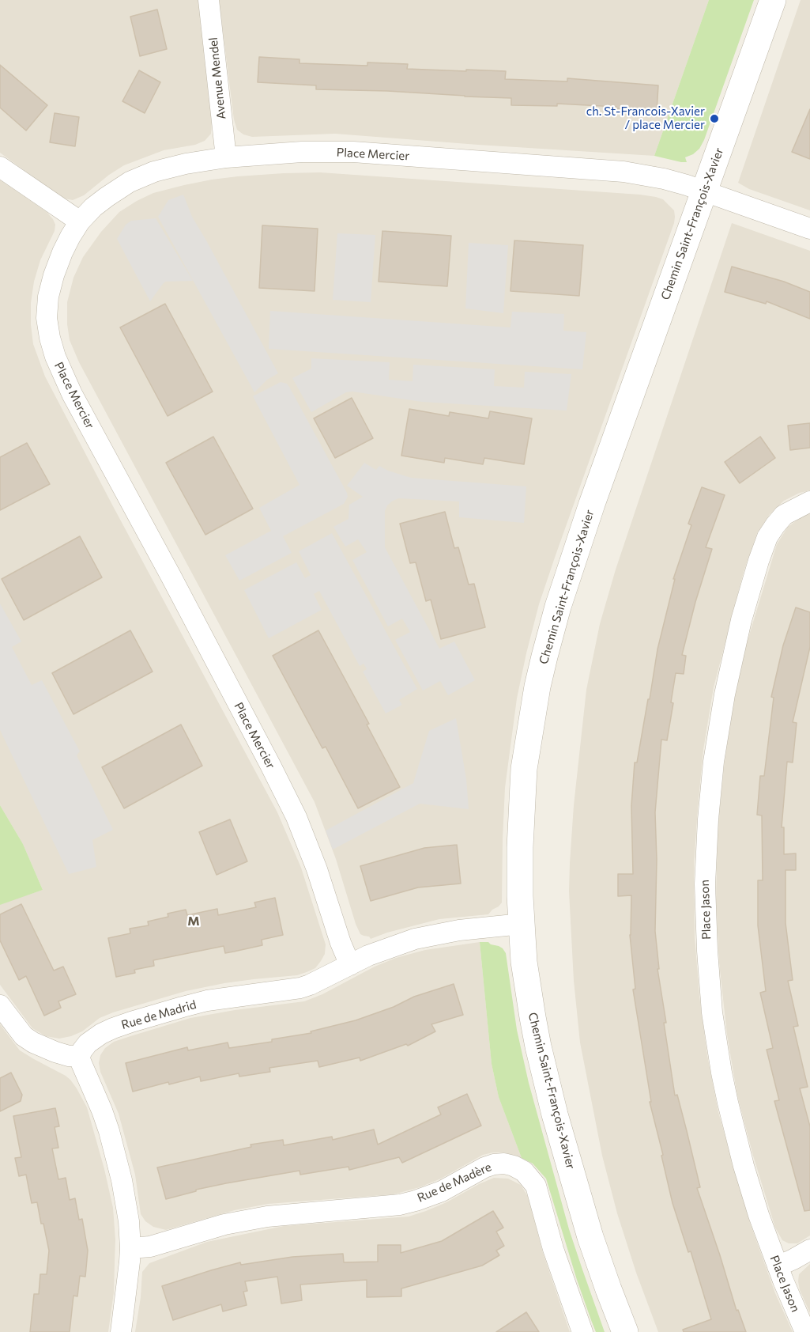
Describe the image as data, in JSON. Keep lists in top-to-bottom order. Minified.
{"streets":{"street":["Avenue Mendel","Place Mercier","Chemin Saint-François-Xavier","Place Jason","Rue de Madrid","Rue de Madère"]},"crossings":[["Avenue Mendel","Place Mercier"],["Place Mercier","Chemin Saint-François-Xavier"],["Place Mercier","Rue de Madrid"],["Chemin Saint-François-Xavier","Rue de Madrid"]],"districts":["M"],"places":["ch. St-Francois-Xavier / place Mercier"]}
